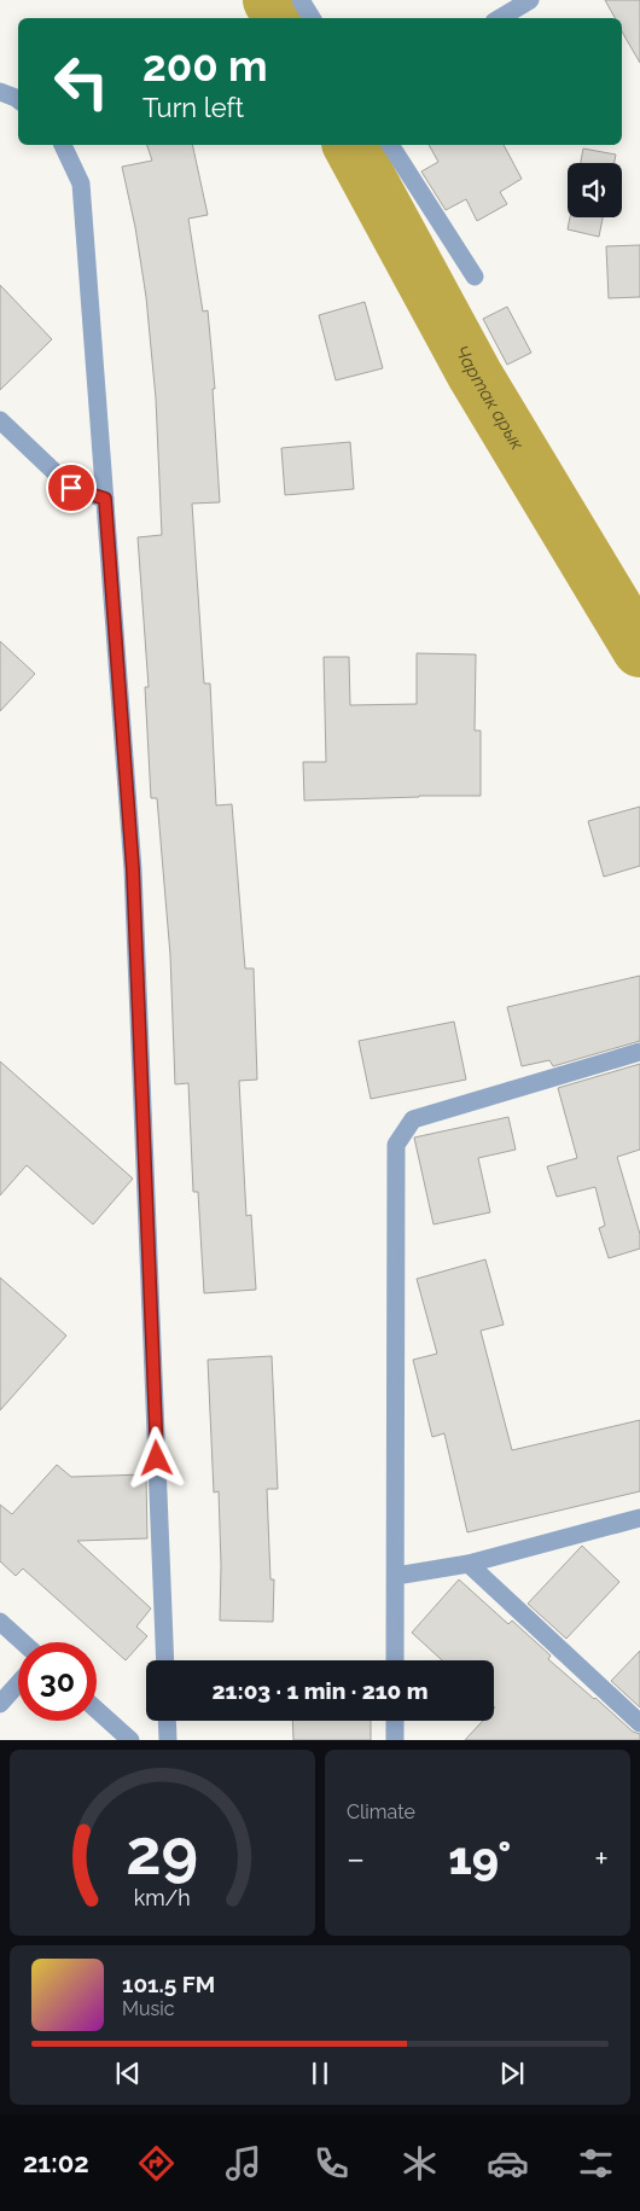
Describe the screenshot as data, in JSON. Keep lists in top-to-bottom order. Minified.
{"water":["Чартак арык"],"page":{"turn":["200 m","Turn left"],"limit":"30","trip":"21:03 · 1 min · 210 m","tile":"Climate","heat":["−","19°","+"],"song":["101.5 FM","Music"],"tabs":"21:02","gauge":["29","km/h"]}}
